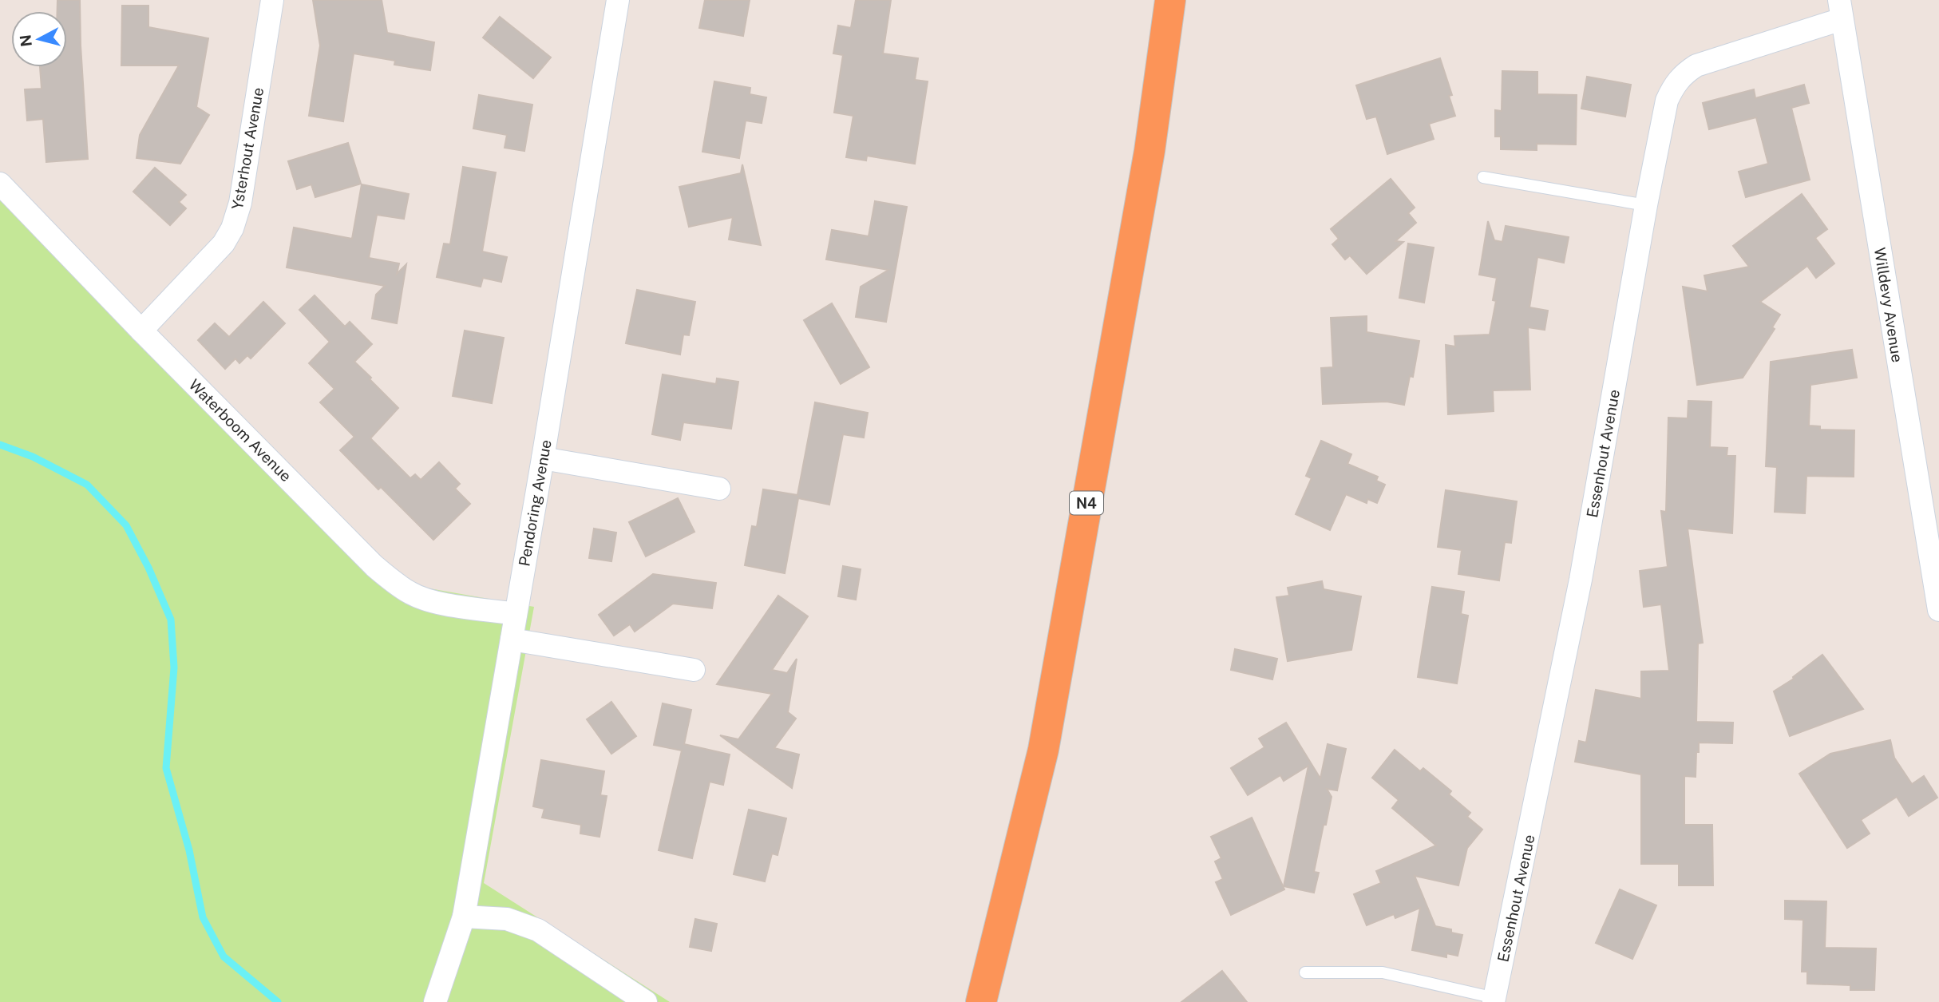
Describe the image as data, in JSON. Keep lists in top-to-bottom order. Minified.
{"streets":{"highway":["N4"],"street":["Ysterhout Avenue","Willdevy Avenue","Waterboom Avenue","Essenhout Avenue","Pendoring Avenue"]},"crossings":[["Ysterhout Avenue","Waterboom Avenue"],["Willdevy Avenue","Essenhout Avenue"],["Waterboom Avenue","Pendoring Avenue"]],"north":"left"}
